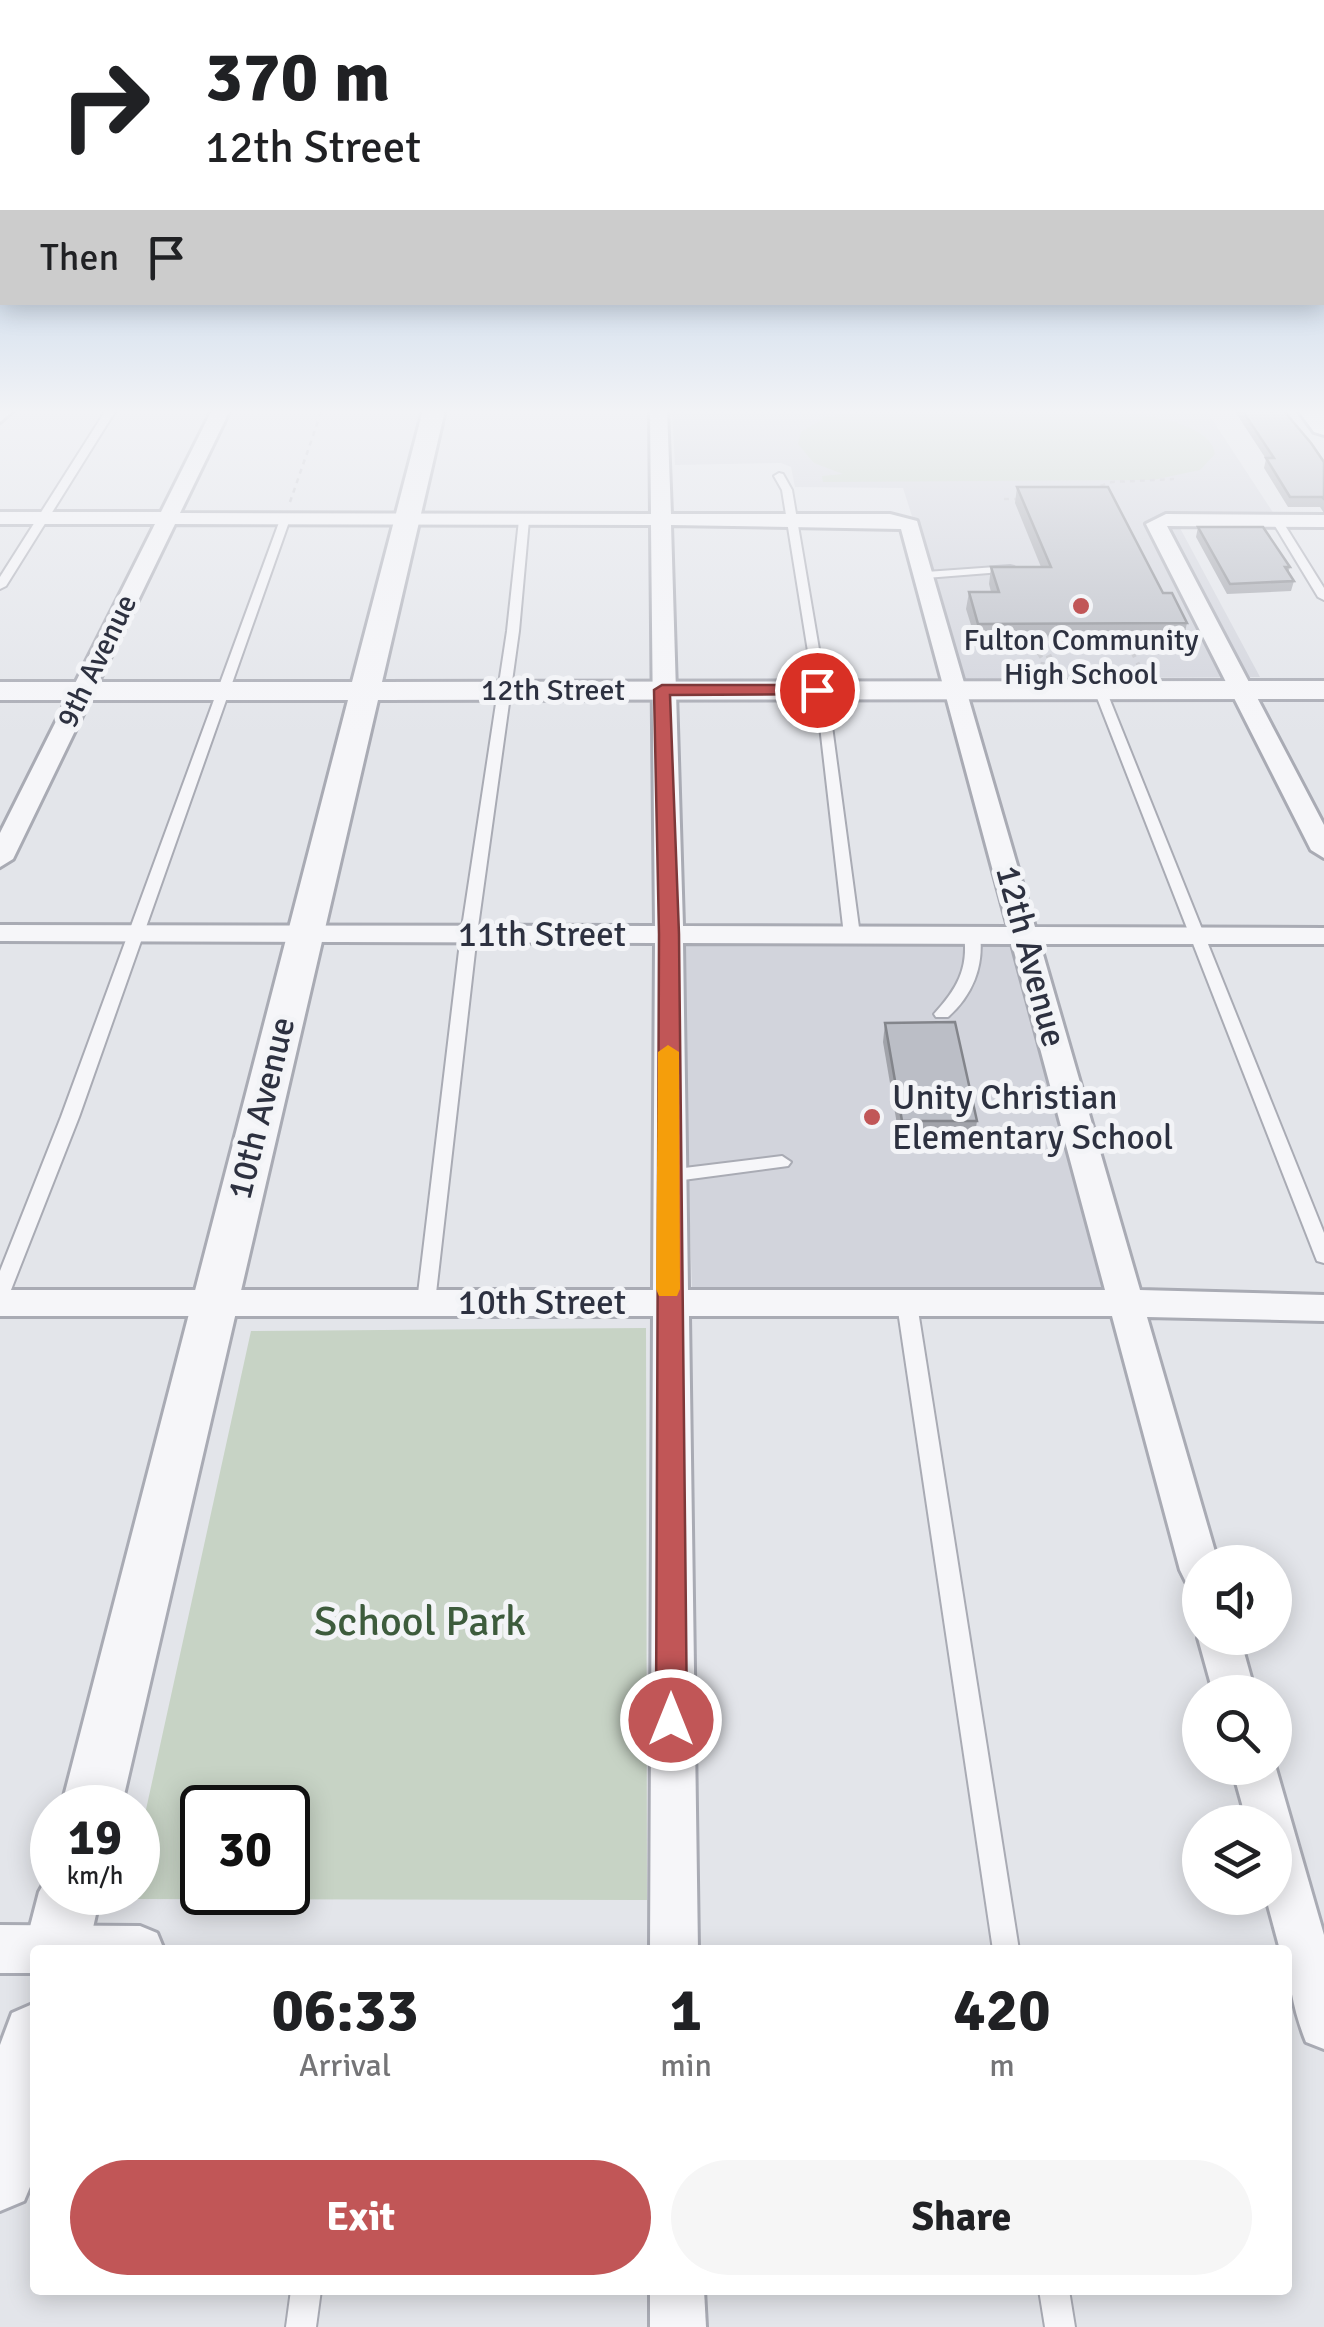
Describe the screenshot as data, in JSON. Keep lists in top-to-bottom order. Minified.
{"streets":{"street":["9th Avenue","12th Street","11th Street","12th Avenue","10th Avenue","10th Street"]},"crossings":[["9th Avenue","12th Street"],["12th Street","12th Avenue"],["12th Street","10th Avenue"],["11th Street","12th Avenue"],["11th Street","10th Avenue"],["12th Avenue","10th Street"],["10th Avenue","10th Street"]],"parks":["School Park"],"places":["Fulton Community High School","Unity Christian Elementary School"],"page":{"turn":["370 m","12th Street"],"then":"Then","speed":"19 km/h","limit":"30","eta":["06:33","Arrival","1","min","420","m"],"buttons":["Exit","Share"]}}
